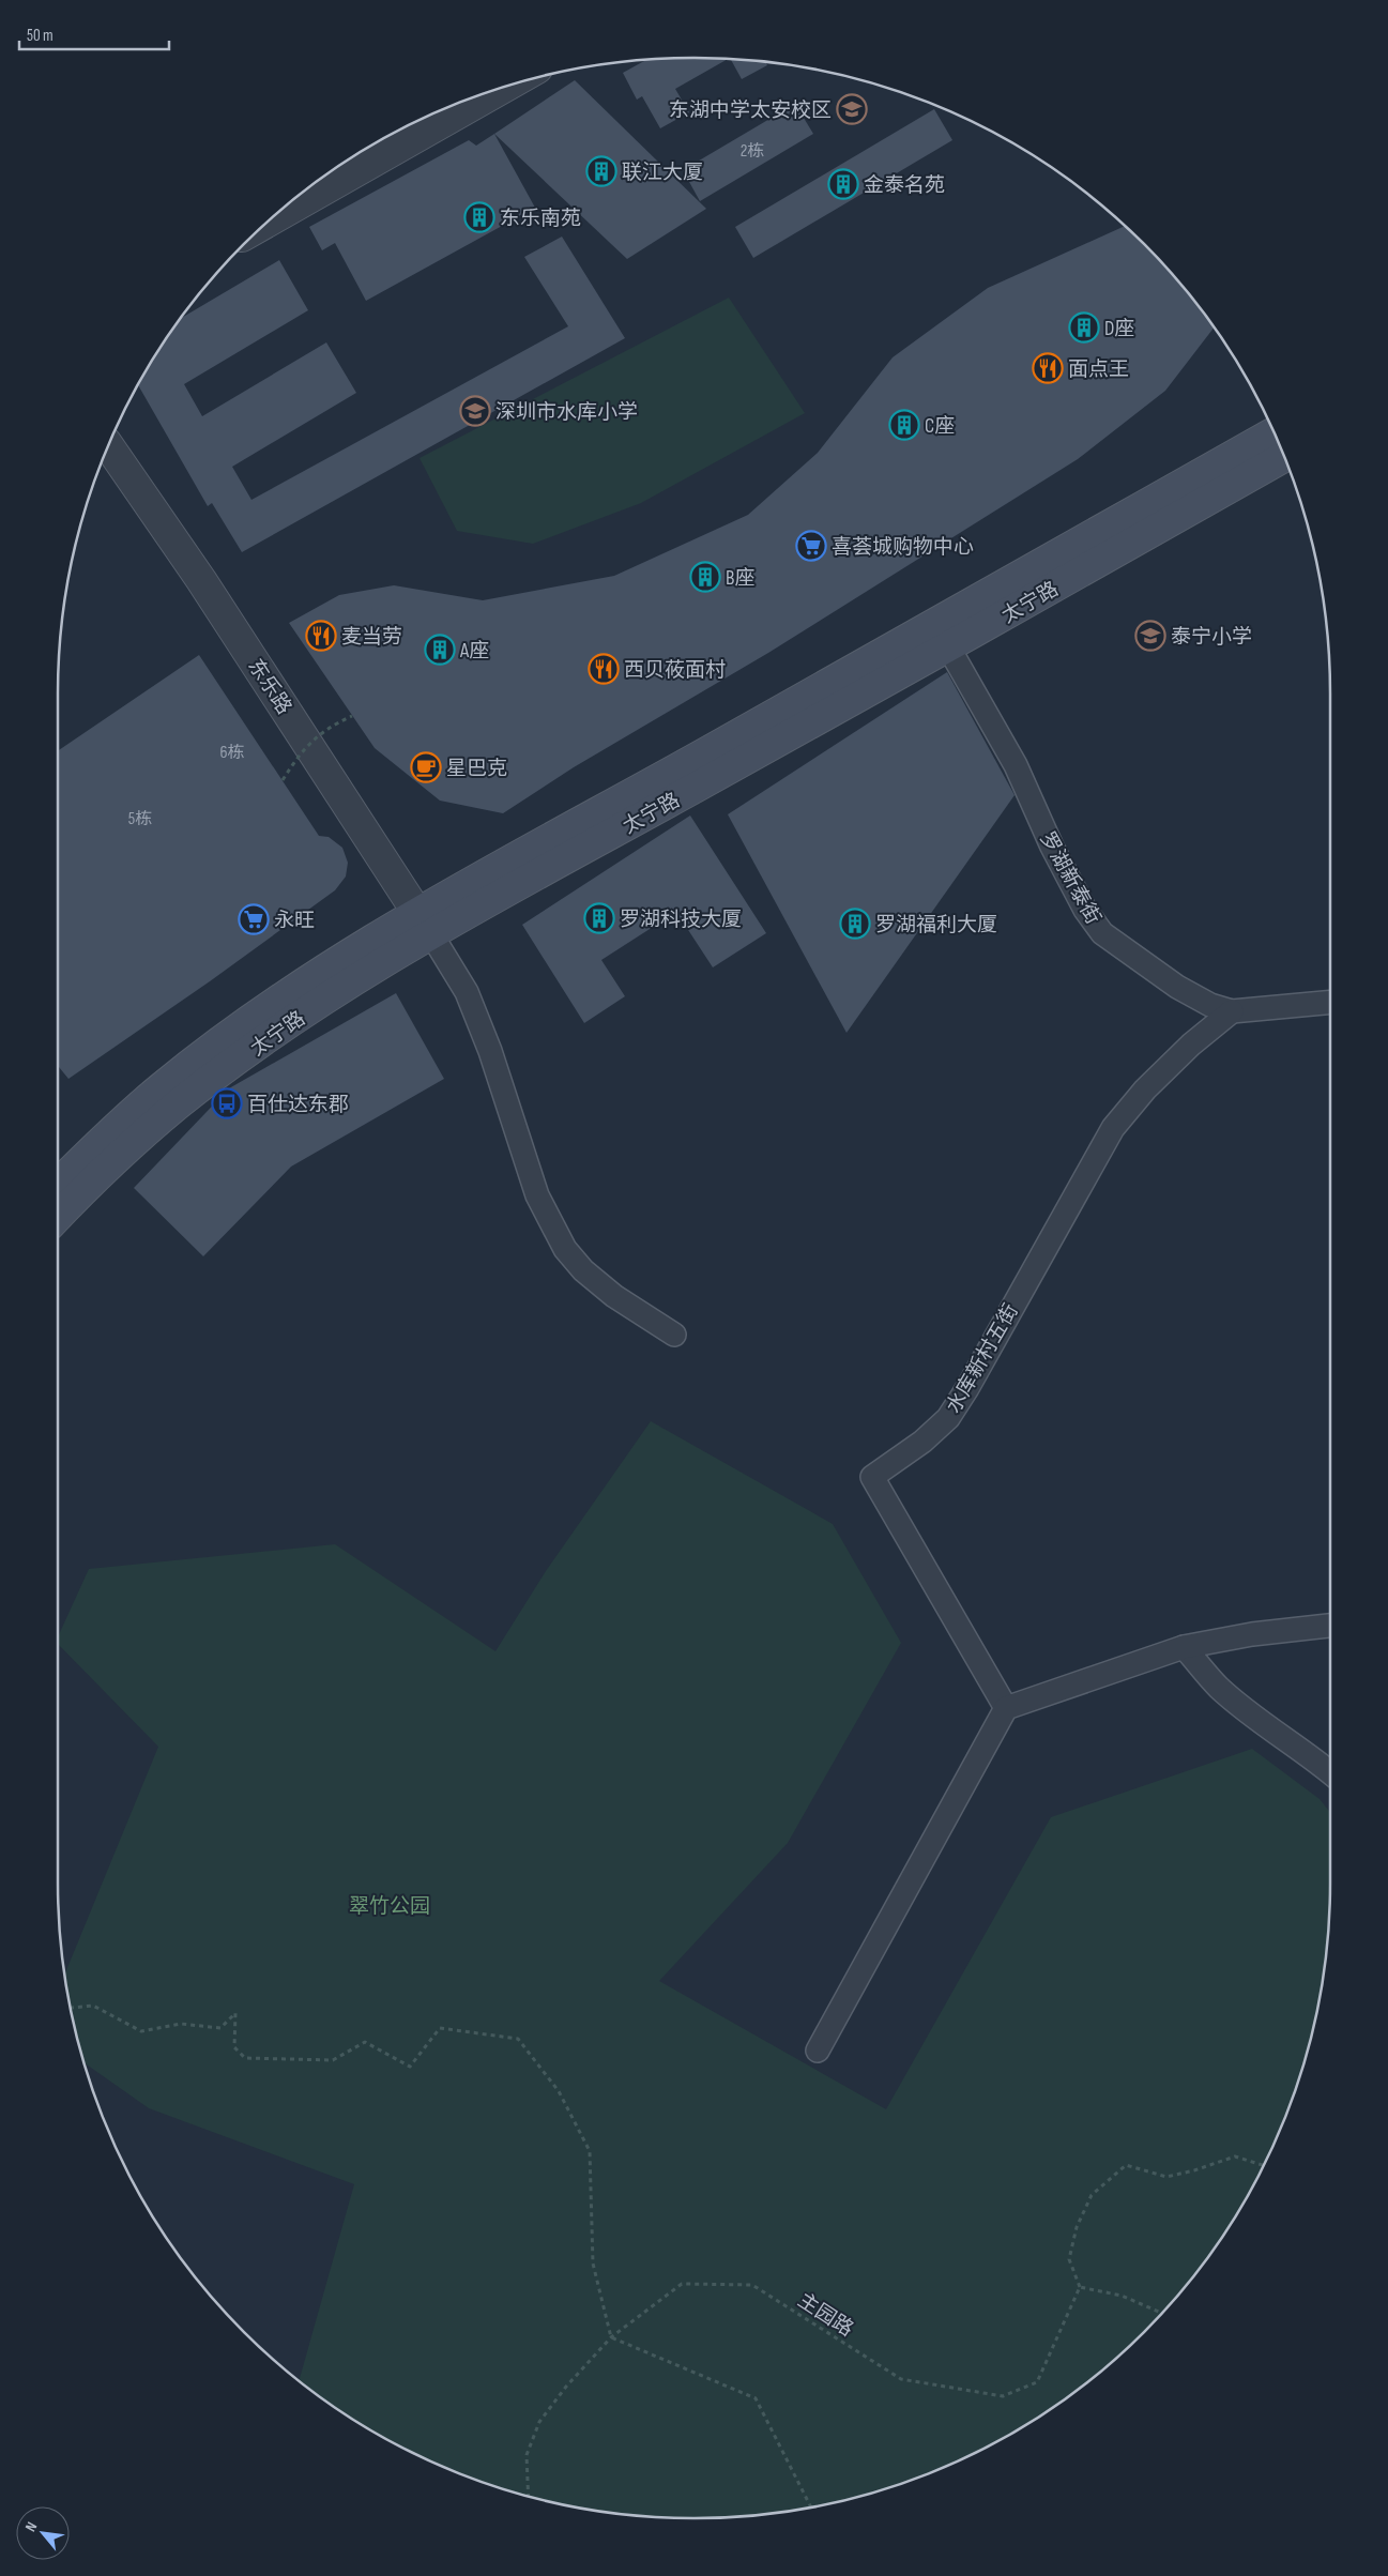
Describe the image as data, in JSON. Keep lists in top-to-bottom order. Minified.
{"streets":{"main road":["太宁路"],"street":["东乐路","罗湖新泰街","水库新村五街"],"path":["主园路"]},"crossings":[["太宁路","东乐路"],["太宁路","罗湖新泰街"],["罗湖新泰街","水库新村五街"]],"parks":["翠竹公园"],"places":{"school or university":["东湖中学太安校区","深圳市水库小学","泰宁小学"],"building":["联江大厦","金泰名苑","东乐南苑","D座","C座","B座","A座","罗湖科技大厦","罗湖福利大厦"],"restaurant":["面点王","麦当劳","西贝莜面村"],"supermarket":["喜荟城购物中心","永旺"],"cafe":["星巴克"],"bus stop":["百仕达东郡"]},"house_numbers":["2栋","6栋","5栋"],"scale_bar":"50 m","north":"top left"}
